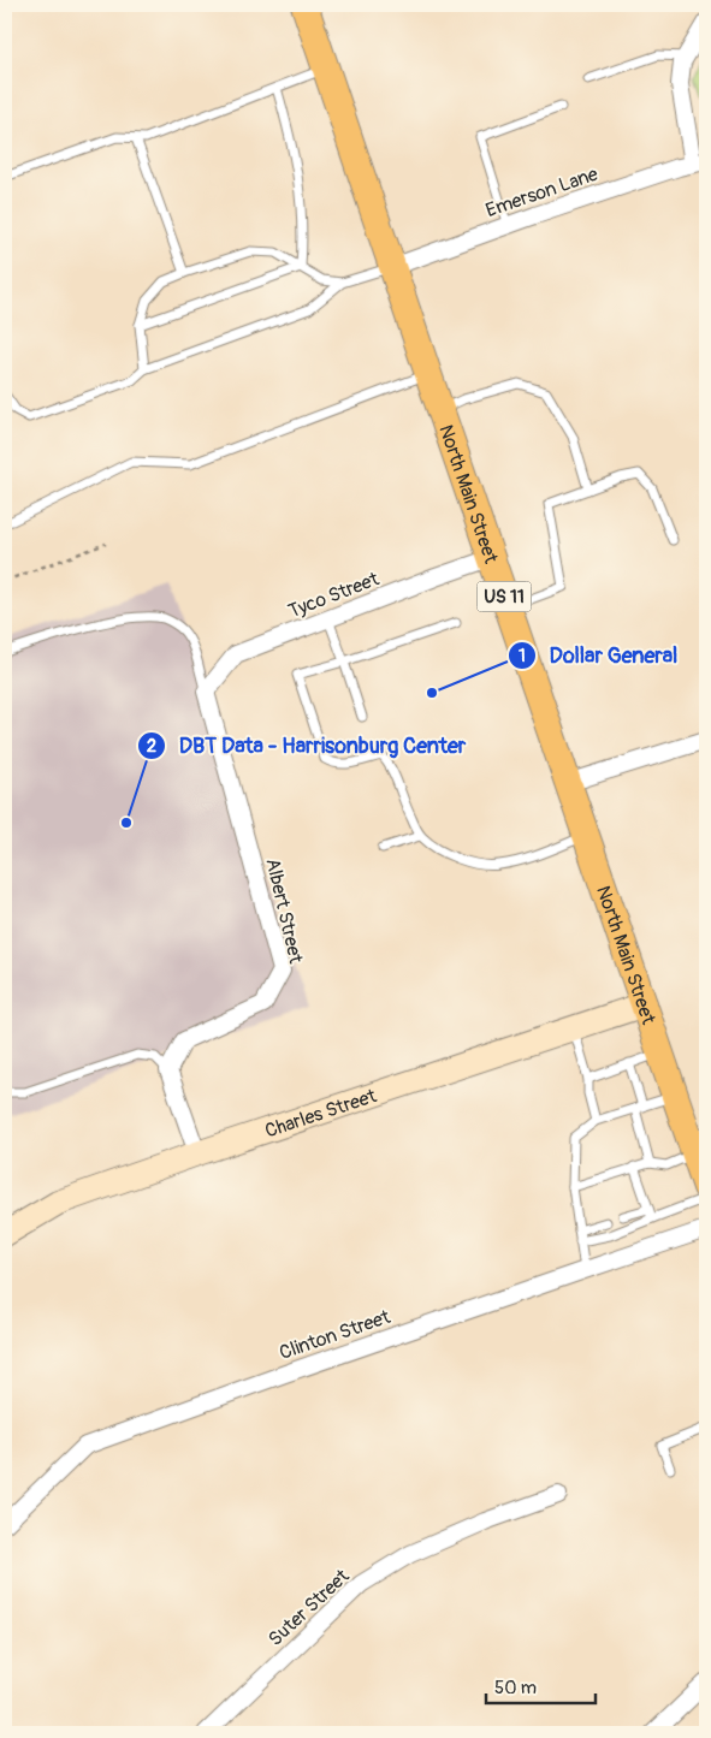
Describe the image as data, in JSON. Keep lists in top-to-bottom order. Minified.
{"streets":{"main road":["North Main Street","US 11"],"street":["Emerson Lane","Tyco Street","Albert Street","Charles Street","Clinton Street","Suter Street"]},"crossings":[["Emerson Lane","North Main Street"],["North Main Street","Tyco Street"],["North Main Street","Charles Street"],["Tyco Street","Albert Street"]],"places":["Dollar General","DBT Data - Harrisonburg Center"],"scale_bar":"50 m"}
